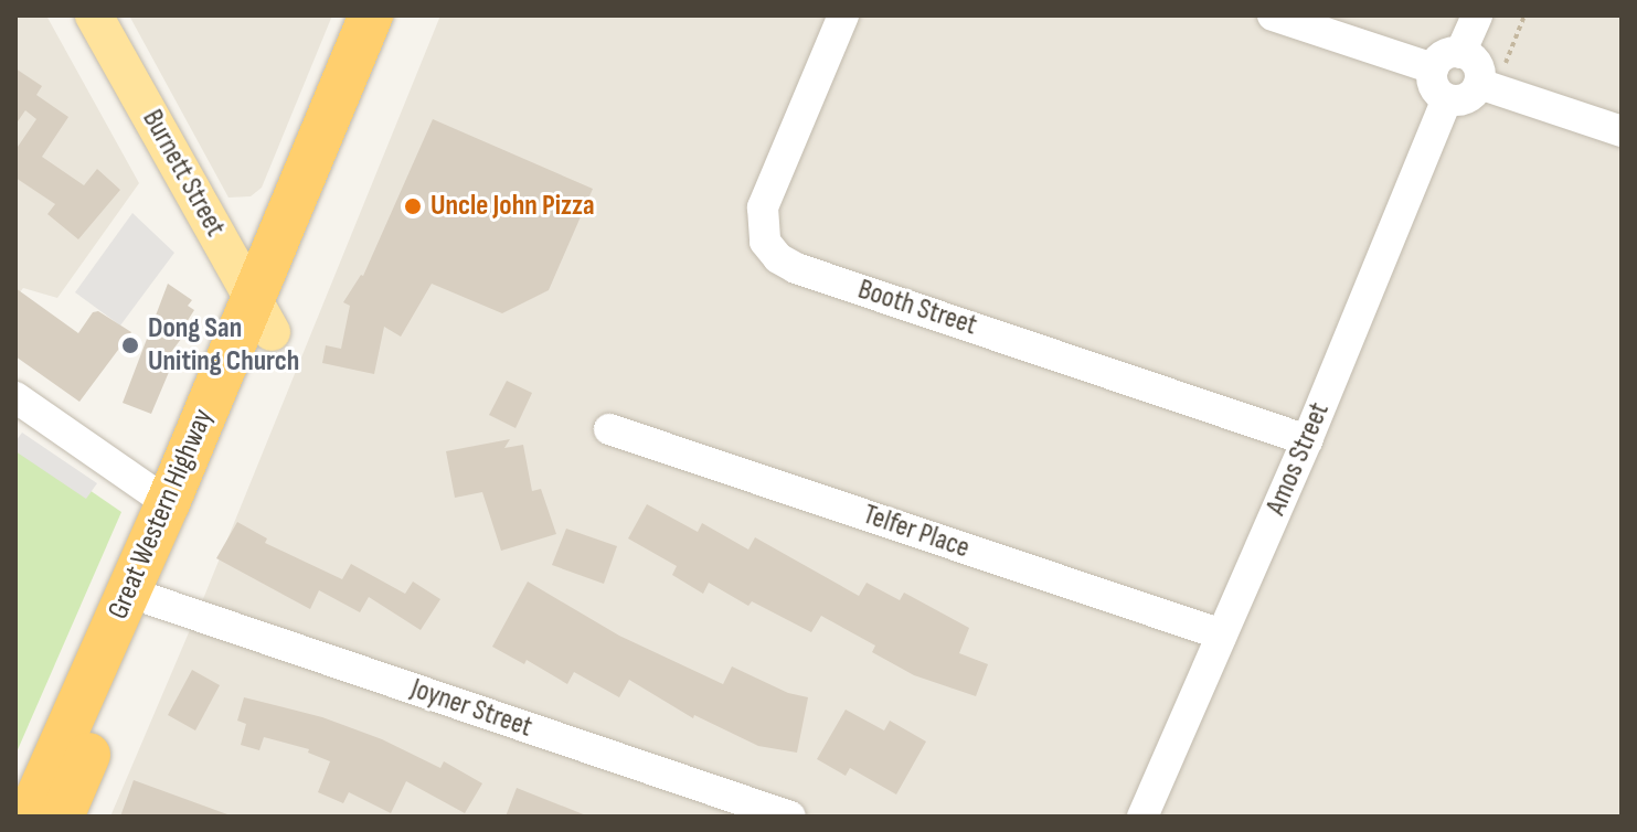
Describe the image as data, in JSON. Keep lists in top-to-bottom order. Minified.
{"streets":{"highway":["Great Western Highway"],"main road":["Burnett Street"],"street":["Booth Street","Amos Street","Telfer Place","Joyner Street"]},"crossings":[["Burnett Street","Great Western Highway"],["Booth Street","Amos Street"],["Amos Street","Telfer Place"],["Great Western Highway","Joyner Street"]],"places":["Uncle John Pizza","Dong San Uniting Church"]}
